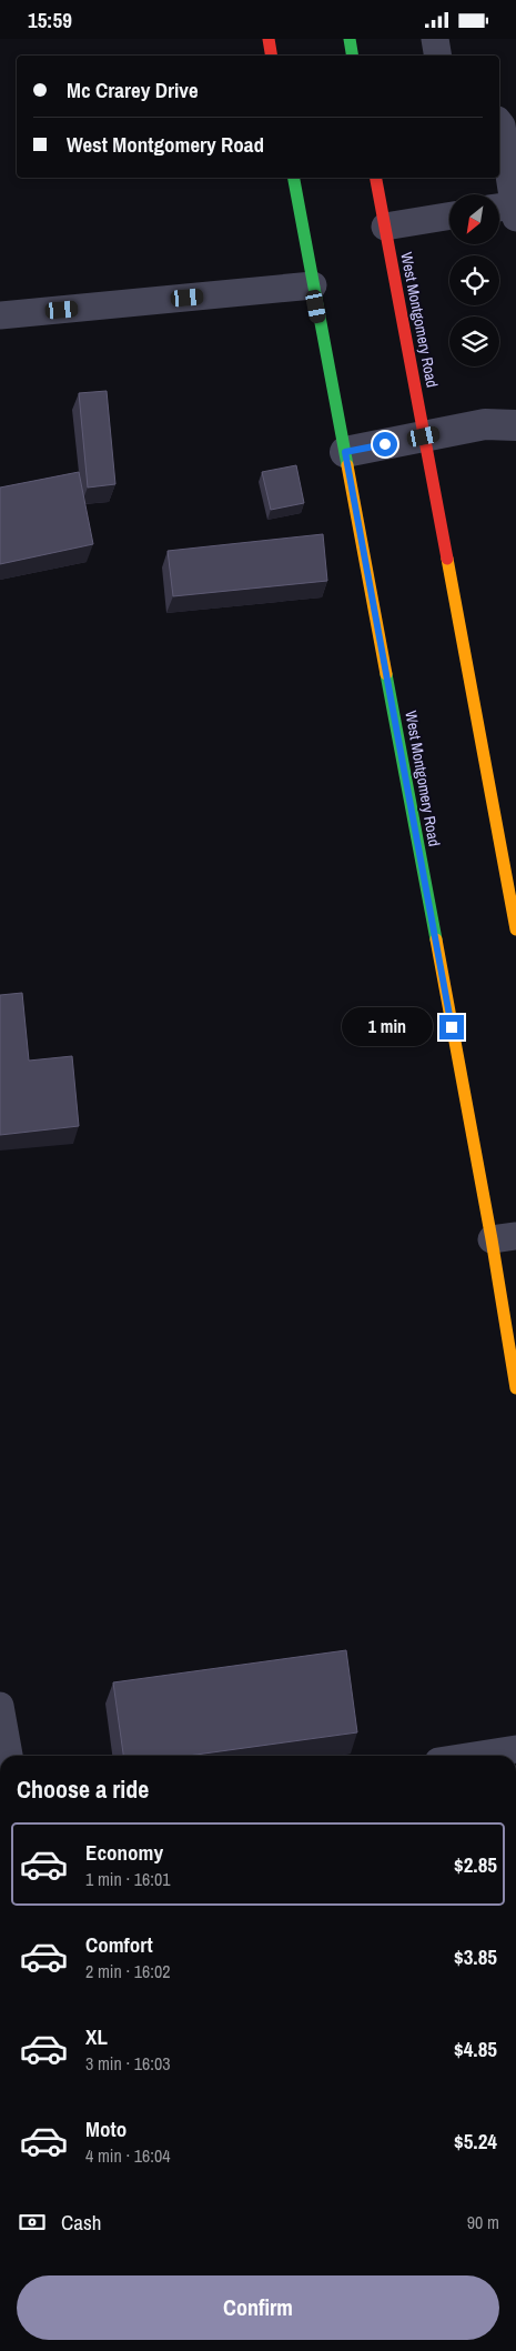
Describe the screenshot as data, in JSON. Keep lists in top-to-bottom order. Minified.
{"streets":{"main road":["West Montgomery Road"]},"north":"bottom left","page":{"status":"15:59","banner":["Mc Crarey Drive","West Montgomery Road"],"bubble":"1 min","heading":"Choose a ride","list":[{"name":"Economy","note":"1 min · 16:01","value":"$2.85"},{"name":"Comfort","note":"2 min · 16:02","value":"$3.85"},{"name":"XL","note":"3 min · 16:03","value":"$4.85"},{"name":"Moto","note":"4 min · 16:04","value":"$5.24"}],"pay":["Cash","90 m"],"buttons":"Confirm"}}
